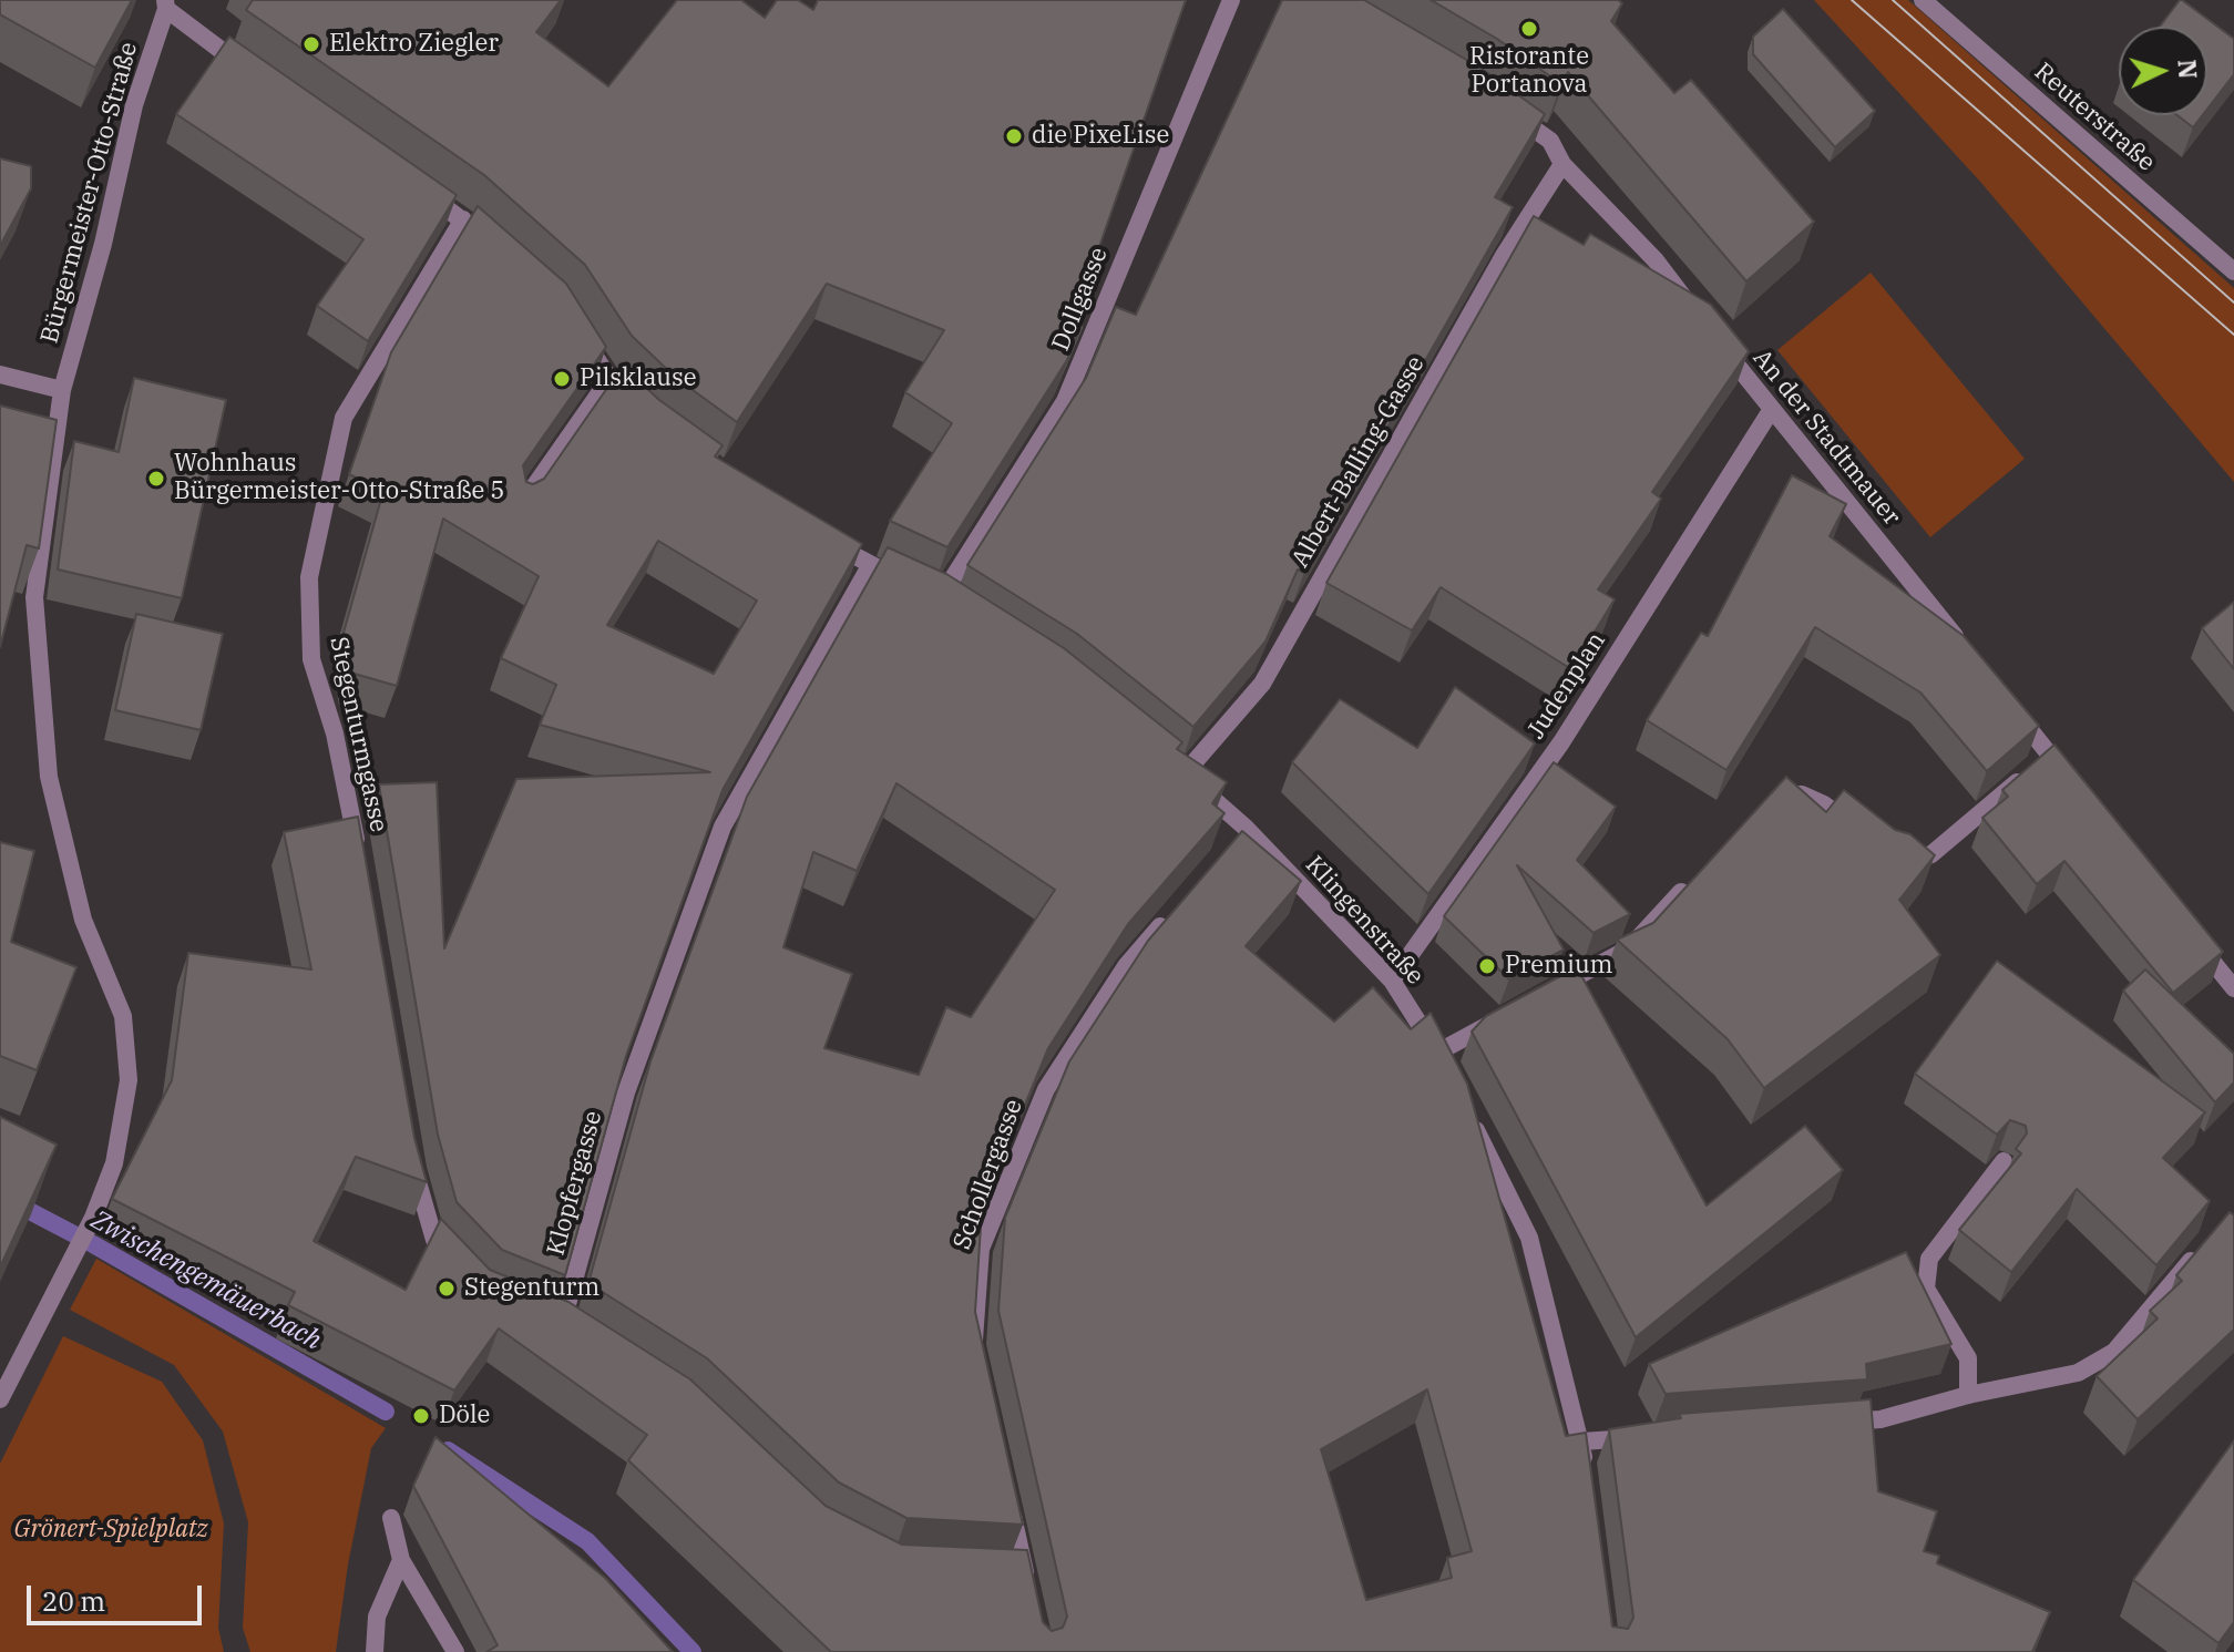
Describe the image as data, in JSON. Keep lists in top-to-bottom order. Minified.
{"streets":{"street":["Reuterstraße","Bürgermeister-Otto-Straße","Dollgasse","An der Stadtmauer","Albert-Balling-Gasse","Judenplan","Stegenturmgasse","Klingenstraße","Schollergasse","Klopfergasse"]},"crossings":[["Dollgasse","Klopfergasse"],["An der Stadtmauer","Judenplan"],["Albert-Balling-Gasse","Klingenstraße"],["Judenplan","Klingenstraße"]],"water":["Zwischengemäuerbach"],"parks":["Grönert-Spielplatz"],"places":["Ristorante Portanova","Elektro Ziegler","die PixeLise","Pilsklause","Wohnhaus Bürgermeister-Otto-Straße 5","Premium","Stegenturm","Döle"],"scale_bar":"20 m","north":"right"}
